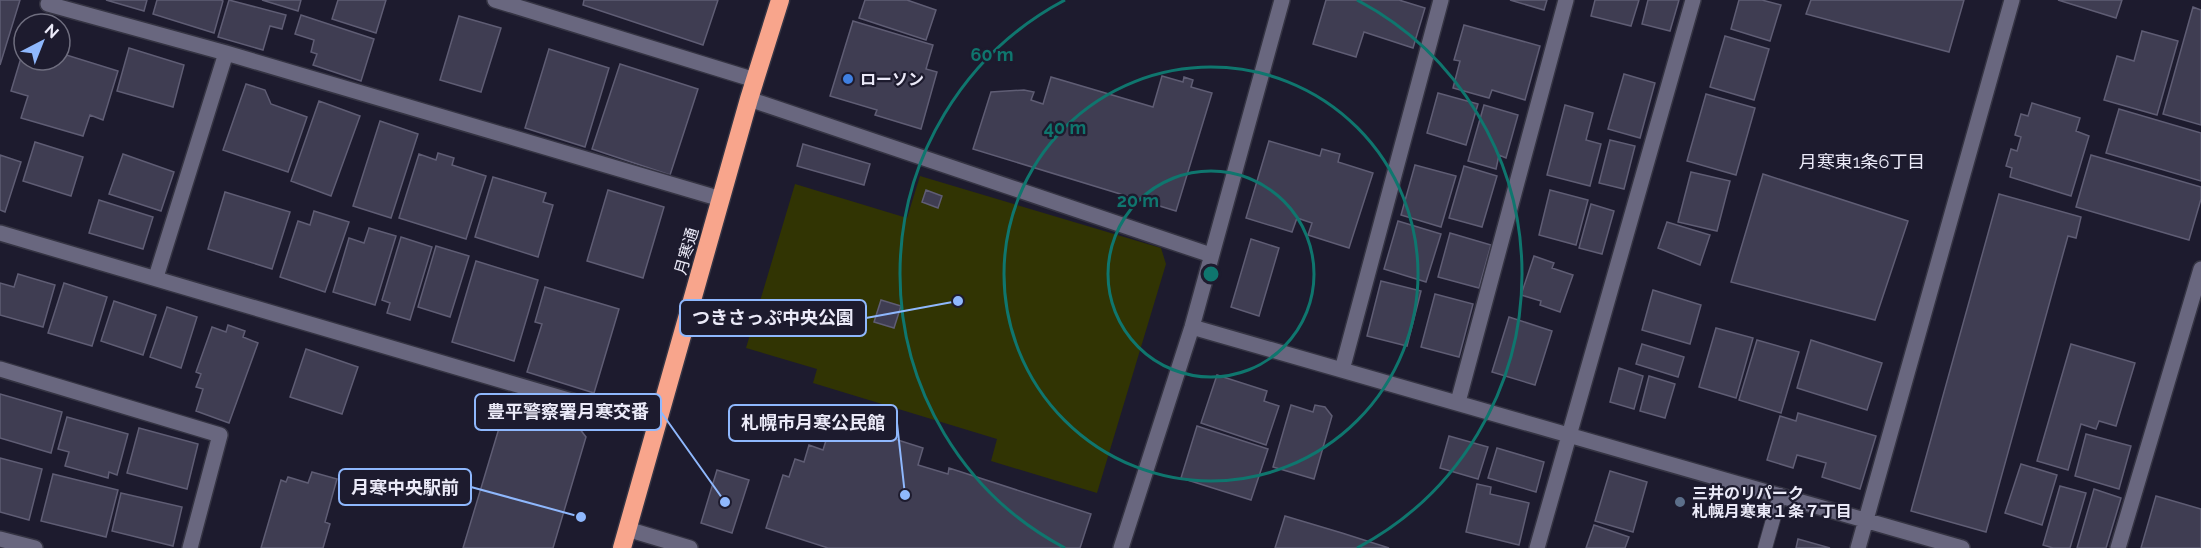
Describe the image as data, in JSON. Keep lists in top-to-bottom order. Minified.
{"streets":{"highway":["月寒通"]},"districts":["月寒東1条6丁目"],"places":["ローソン","つきさっぷ中央公園","札幌市月寒公民館","豊平警察署月寒交番","三井のリパーク 札幌月寒東１条７丁目","月寒中央駅前"],"north":"top right","rings":["60 m","40 m","20 m"]}
